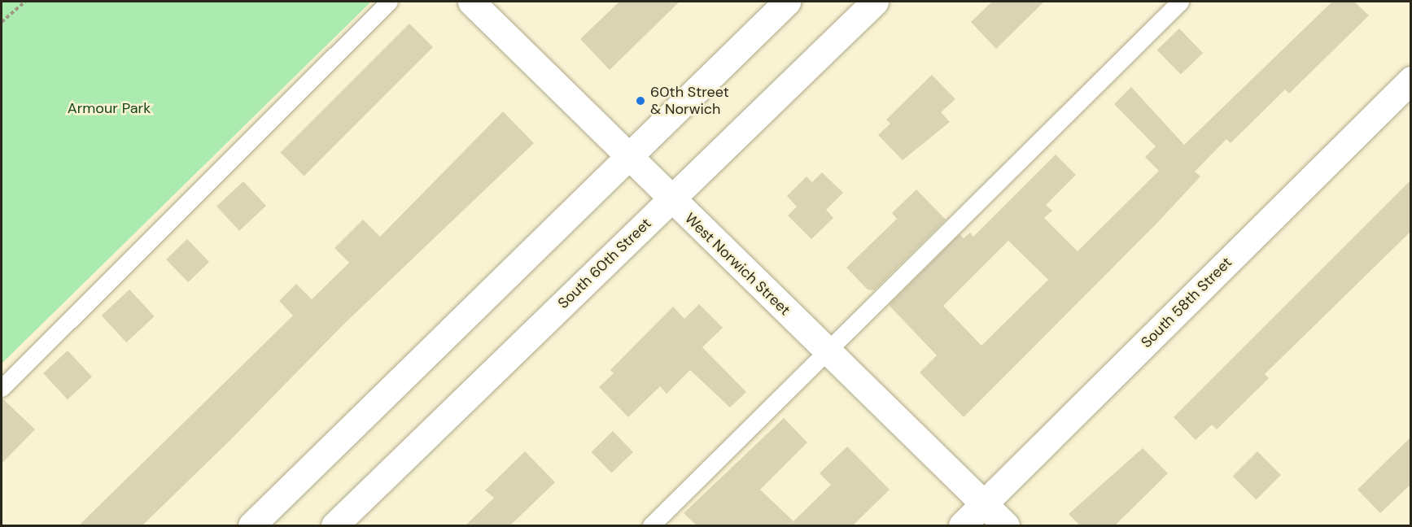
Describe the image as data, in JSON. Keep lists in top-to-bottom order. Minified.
{"streets":{"main road":["South 60th Street","West Norwich Street","South 58th Street"]},"crossings":[["South 60th Street","West Norwich Street"],["West Norwich Street","South 58th Street"]],"parks":["Armour Park"],"places":["60th Street & Norwich"]}
